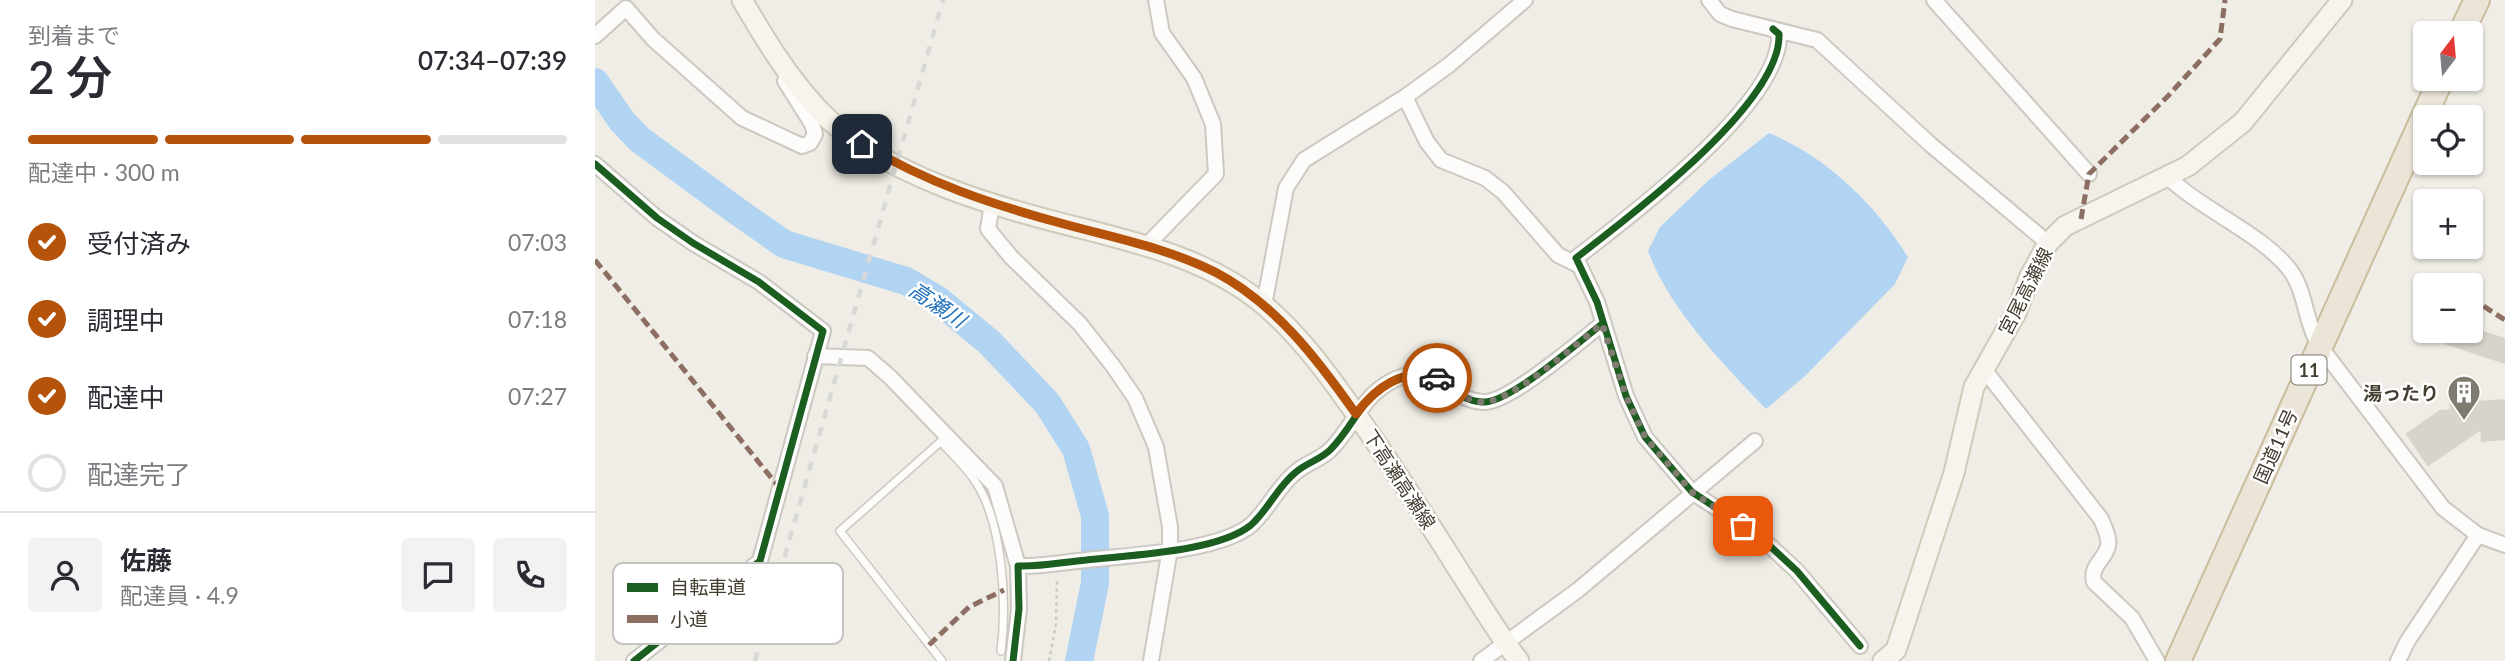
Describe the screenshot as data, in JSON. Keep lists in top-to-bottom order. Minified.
{"streets":{"highway":["11","国道11号"],"main road":["宮尾高瀬線","下高瀬高瀬線"]},"water":["高瀬川"],"places":{"building":["湯ったり"]},"legend":["自転車道","小道"],"north":"top","page":{"heading":["2 分","到着まで","07:34–07:39"],"panel":["佐藤","配達員 · 4.9"],"map_buttons":["+","−"],"bar":"配達中 · 300 m","list":[["受付済み","07:03"],["調理中","07:18"],["配達中","07:27"],"配達完了"]}}
